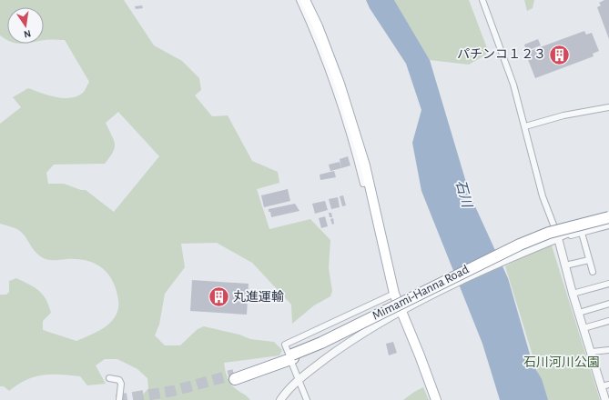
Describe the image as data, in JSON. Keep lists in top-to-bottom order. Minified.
{"streets":{"highway":["Mimami-Hanna Road"]},"water":["石川"],"parks":["石川河川公園"],"places":{"building":["パチンコ１２３","丸進運輸"]},"north":"bottom"}
